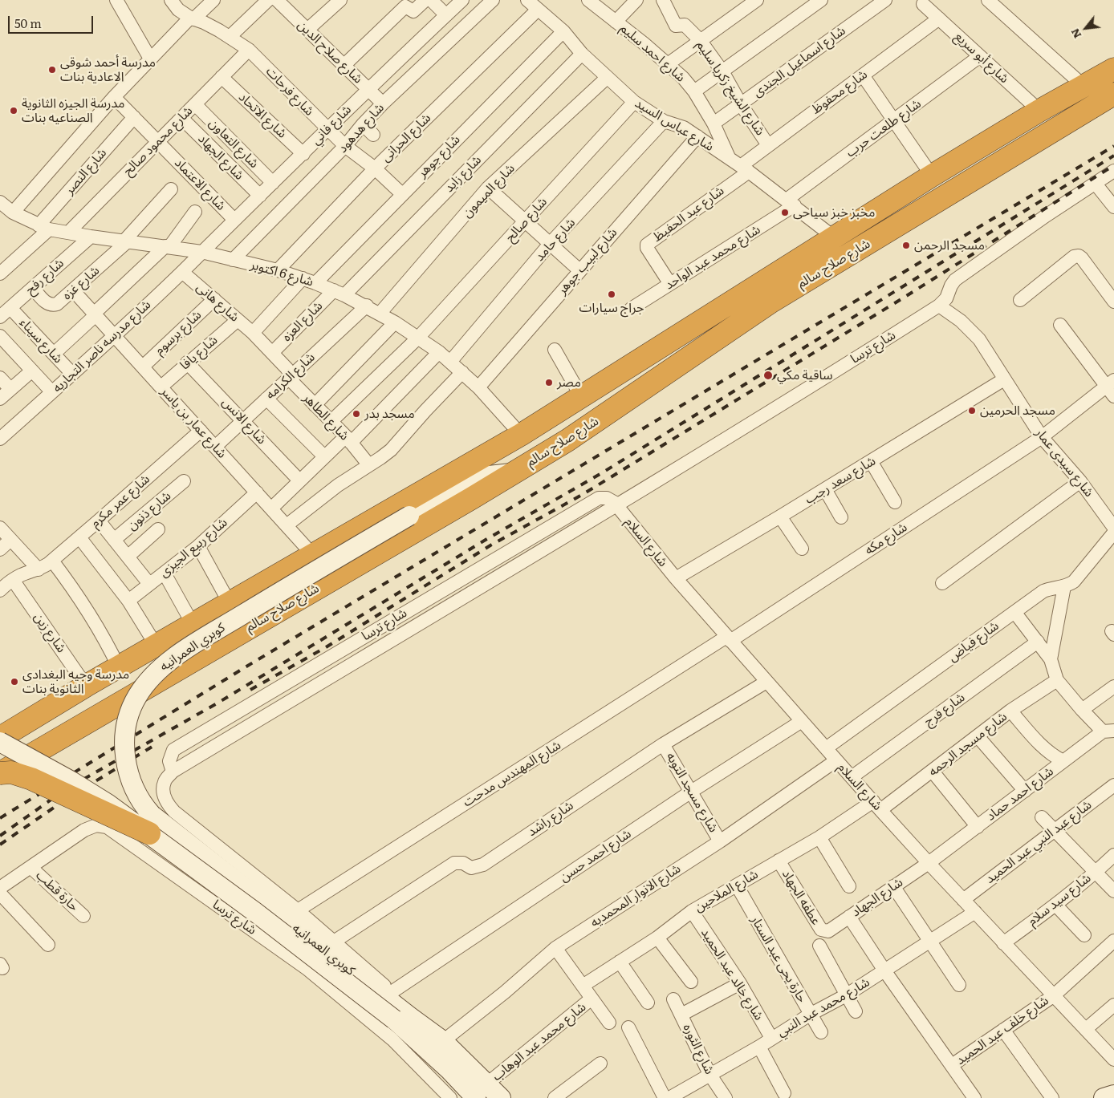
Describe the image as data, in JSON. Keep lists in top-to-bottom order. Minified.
{"streets":{"highway":["شارع صلاح سالم"],"street":["شارع صلاح الدين","شارع احمد سليم","شارع أبو سريع","شارع اسماعيل الجندى","شارع الشيخ زكريا سليم","شارع فرحات","شارع محفوظ","شارع الاتحاد","شارع فاني","شارع عباس السيد","شارع هدهود","شارع طلعت حرب","شارع الحرانى","شارع محمود صالح","شارع التعاون","شارع جوهر","شارع الجهاد","شارع النصر","شارع زايد","شارع الاعتماد","شارع الميمون","شارع عبد الحفيظ","شارع صالح","شارع حامد","شارع محمد عبد الواحد","شارع لبيب جوهر","شارع 6 اكتوبر","شارع رفح","شارع غزه","شارع هانى","شارع العزه","شارع برسوم","شارع سيناء","شارع مدرسه ناصر التجاريه","شارع ترسا","شارع يافا","شارع الكرامه","شارع الطاهر","شارع الانس","شارع عمار بن ياسر","شارع سيدى عمار","شارع سعد رجب","شارع عمر مكرم","شارع ذنون","شارع مكه","شارع السلام","شارع ربيع الجيزى","شارع زين","شارع فياض","كوبري العمرانيه","شارع فرج","شارع مسجد الرحمه","شارع المهندس مدحت","شارع مسجد التوبه","شارع احمد حماد","شارع راشد","شارع عبد النبي عبد الحميد","شارع احمد حسن","حارة قطب","شارع الملاحين","شارع الانوار المحمديه","عطفه الجهاد","شارع سيد سلام","حارة يحى عبد الستار","شارع خالد عبد الحميد","شارع محمد عبد النبي","شارع خلف عبد الحميد","شارع محمد عبد الوهاب","شارع الثوره"]},"crossings":[["شارع صلاح الدين","شارع فاني"],["شارع صلاح الدين","شارع هدهود"],["شارع احمد سليم","شارع اسماعيل الجندى"],["شارع احمد سليم","شارع عباس السيد"],["شارع أبو سريع","شارع محفوظ"],["شارع أبو سريع","شارع طلعت حرب"],["شارع أبو سريع","شارع صلاح سالم"],["شارع اسماعيل الجندى","شارع الشيخ زكريا سليم"],["شارع الشيخ زكريا سليم","شارع محفوظ"],["شارع فرحات","شارع فاني"],["شارع فرحات","شارع هدهود"],["شارع فرحات","شارع الحرانى"],["شارع فرحات","شارع محمود صالح"],["شارع فرحات","شارع جوهر"],["شارع محفوظ","شارع عباس السيد"],["شارع محفوظ","شارع عبد الحفيظ"],["شارع الاتحاد","شارع فاني"],["شارع الاتحاد","شارع محمود صالح"],["شارع فاني","شارع التعاون"],["شارع فاني","شارع الجهاد"],["شارع فاني","شارع الاعتماد"],["شارع فاني","شارع 6 اكتوبر"],["شارع فاني","شارع مدرسه ناصر التجاريه"],["شارع عباس السيد","شارع طلعت حرب"],["شارع عباس السيد","شارع الحرانى"],["شارع عباس السيد","شارع جوهر"],["شارع عباس السيد","شارع زايد"],["شارع عباس السيد","شارع الميمون"],["شارع عباس السيد","شارع عبد الحفيظ"],["شارع عباس السيد","شارع صالح"],["شارع عباس السيد","شارع حامد"],["شارع عباس السيد","شارع محمد عبد الواحد"],["شارع عباس السيد","شارع لبيب جوهر"],["شارع عباس السيد","شارع صلاح سالم"],["شارع هدهود","شارع 6 اكتوبر"],["شارع طلعت حرب","شارع محمد عبد الواحد"],["شارع الحرانى","شارع 6 اكتوبر"],["شارع محمود صالح","شارع التعاون"],["شارع محمود صالح","شارع الجهاد"],["شارع محمود صالح","شارع الاعتماد"],["شارع محمود صالح","شارع 6 اكتوبر"],["شارع جوهر","شارع 6 اكتوبر"],["شارع الجهاد","شارع السلام"],["شارع الجهاد","شارع احمد حماد"],["شارع الجهاد","عطفه الجهاد"],["شارع النصر","شارع الاعتماد"],["شارع النصر","شارع 6 اكتوبر"],["شارع زايد","شارع 6 اكتوبر"],["شارع زايد","شارع العزه"],["شارع الميمون","شارع 6 اكتوبر"],["شارع عبد الحفيظ","شارع محمد عبد الواحد"],["شارع صالح","شارع 6 اكتوبر"],["شارع صالح","شارع الطاهر"],["شارع حامد","شارع 6 اكتوبر"],["شارع لبيب جوهر","شارع 6 اكتوبر"],["شارع صلاح سالم","كوبري العمرانيه"],["شارع 6 اكتوبر","شارع رفح"],["شارع 6 اكتوبر","شارع غزه"],["شارع 6 اكتوبر","شارع العزه"],["شارع 6 اكتوبر","شارع مدرسه ناصر التجاريه"],["شارع 6 اكتوبر","شارع الكرامه"],["شارع رفح","شارع غزه"],["شارع رفح","شارع سيناء"],["شارع غزه","شارع عمار بن ياسر"],["شارع هانى","شارع برسوم"],["شارع هانى","شارع مدرسه ناصر التجاريه"],["شارع هانى","شارع يافا"],["شارع هانى","شارع الطاهر"],["شارع العزه","شارع الطاهر"],["شارع برسوم","شارع عمار بن ياسر"],["شارع سيناء","شارع مدرسه ناصر التجاريه"],["شارع مدرسه ناصر التجاريه","شارع عمار بن ياسر"],["شارع ترسا","شارع سيدى عمار"],["شارع ترسا","شارع السلام"],["شارع ترسا","حارة قطب"],["شارع يافا","شارع الانس"],["شارع يافا","شارع عمار بن ياسر"],["شارع الكرامه","شارع الطاهر"],["شارع الكرامه","شارع الانس"],["شارع الكرامه","شارع عمار بن ياسر"],["شارع عمار بن ياسر","شارع عمر مكرم"],["شارع عمار بن ياسر","شارع ربيع الجيزى"],["شارع سيدى عمار","شارع سعد رجب"],["شارع سيدى عمار","شارع مكه"],["شارع سعد رجب","شارع السلام"],["شارع عمر مكرم","شارع زين"],["شارع مكه","شارع السلام"],["شارع مكه","شارع المهندس مدحت"],["شارع السلام","شارع فياض"],["شارع السلام","شارع فرج"],["شارع السلام","شارع مسجد الرحمه"],["شارع السلام","شارع المهندس مدحت"],["شارع السلام","شارع احمد حماد"],["شارع السلام","شارع راشد"],["شارع السلام","شارع عبد النبي عبد الحميد"],["شارع السلام","شارع احمد حسن"],["شارع السلام","شارع الملاحين"],["شارع السلام","شارع الانوار المحمديه"],["شارع السلام","شارع سيد سلام"],["شارع السلام","شارع محمد عبد النبي"],["شارع السلام","شارع خلف عبد الحميد"],["كوبري العمرانيه","شارع الانوار المحمديه"],["كوبري العمرانيه","شارع محمد عبد الوهاب"],["شارع مسجد الرحمه","شارع الملاحين"],["شارع مسجد التوبه","شارع راشد"],["شارع مسجد التوبه","شارع احمد حسن"],["شارع مسجد التوبه","شارع الانوار المحمديه"],["شارع الملاحين","عطفه الجهاد"],["شارع الملاحين","حارة يحى عبد الستار"],["شارع الملاحين","شارع خالد عبد الحميد"],["حارة يحى عبد الستار","شارع محمد عبد النبي"],["شارع خالد عبد الحميد","شارع محمد عبد النبي"],["شارع محمد عبد النبي","شارع الثوره"]],"places":["مدرسة أحمد شوقى الاعادية بنات","مدرسة الجيزه الثانوية الصناعيه بنات","مخبز خبز سياحى","مسجد الرحمن","جراج سيارات","ساقية مكي","مصر","مسجد الحرمين","مسجد بدر","مدرسة وجيه البغدادى الثانوية بنات"],"scale_bar":"50 m","north":"bottom left"}
